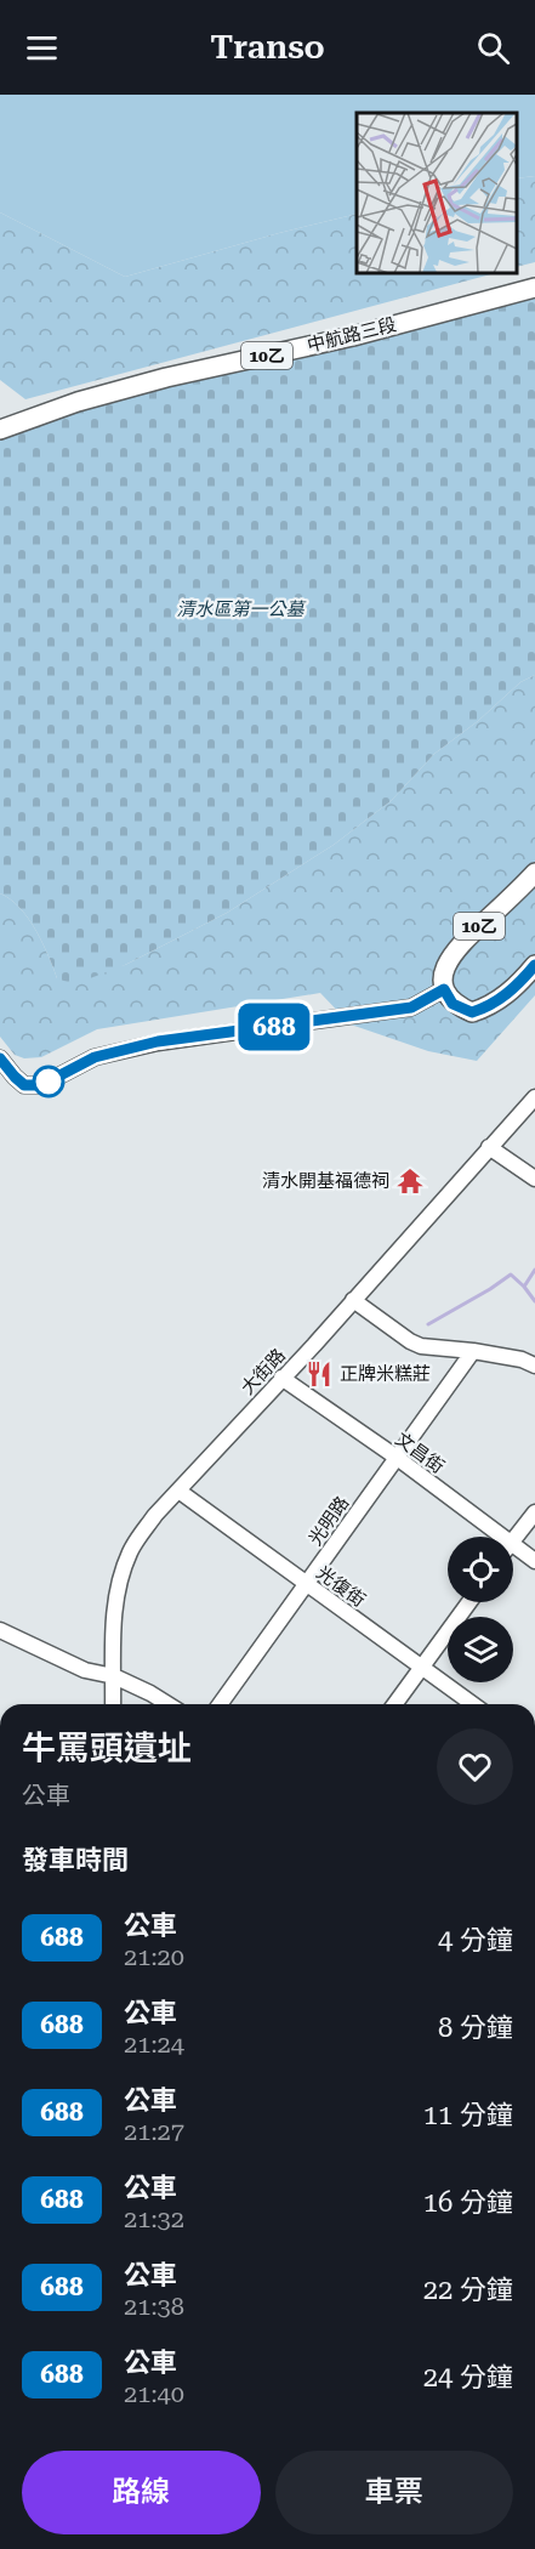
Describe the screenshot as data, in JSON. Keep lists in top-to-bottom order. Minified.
{"streets":{"main road":["中航路三段","10乙"],"street":["大街路","文昌街","光明路","光復街"]},"crossings":[["大街路","文昌街"],["大街路","光復街"],["文昌街","光明路"],["光明路","光復街"]],"parks":["清水區第一公墓"],"places":{"temple":["清水開基福德祠"],"restaurant":["正牌米糕莊"]},"lines":["bus line 688"],"page":{"header":"Transo","on_map":"688","heading":[["牛罵頭遺址","公車"],"發車時間"],"list":[{"mark":"688","name":"公車","note":"21:20","value":"4 分鐘"},{"mark":"688","name":"公車","note":"21:24","value":"8 分鐘"},{"mark":"688","name":"公車","note":"21:27","value":"11 分鐘"},{"mark":"688","name":"公車","note":"21:32","value":"16 分鐘"},{"mark":"688","name":"公車","note":"21:38","value":"22 分鐘"},{"mark":"688","name":"公車","note":"21:40","value":"24 分鐘"}],"buttons":["路線","車票"]}}
